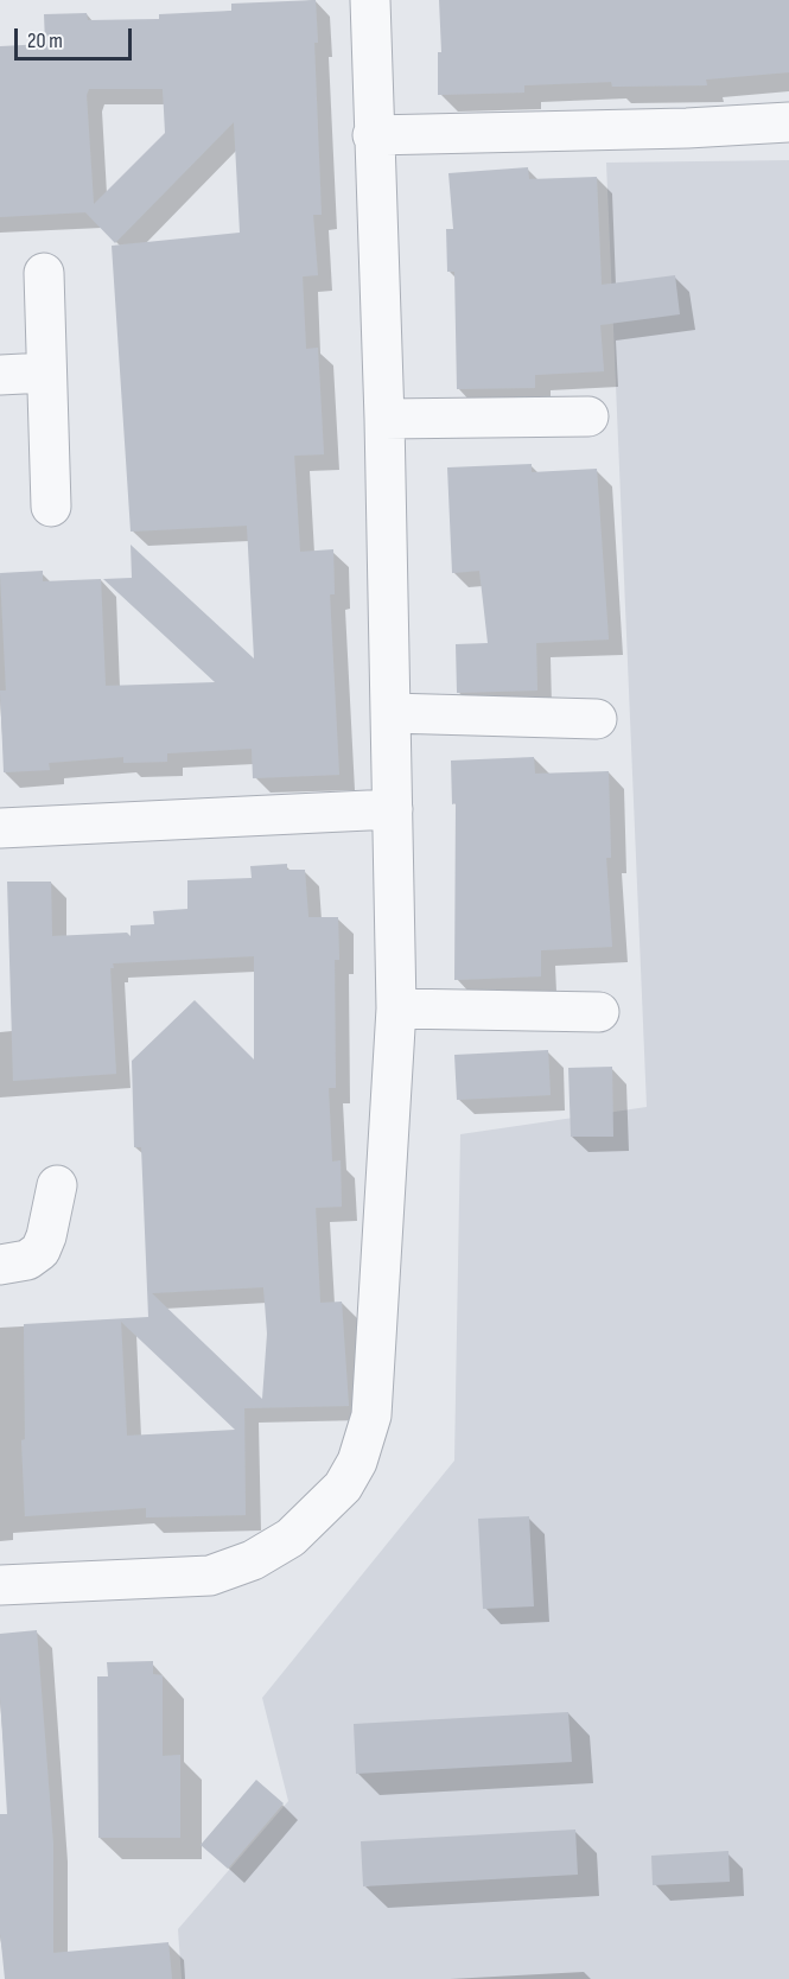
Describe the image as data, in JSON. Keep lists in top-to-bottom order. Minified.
{"scale_bar":"20 m"}
